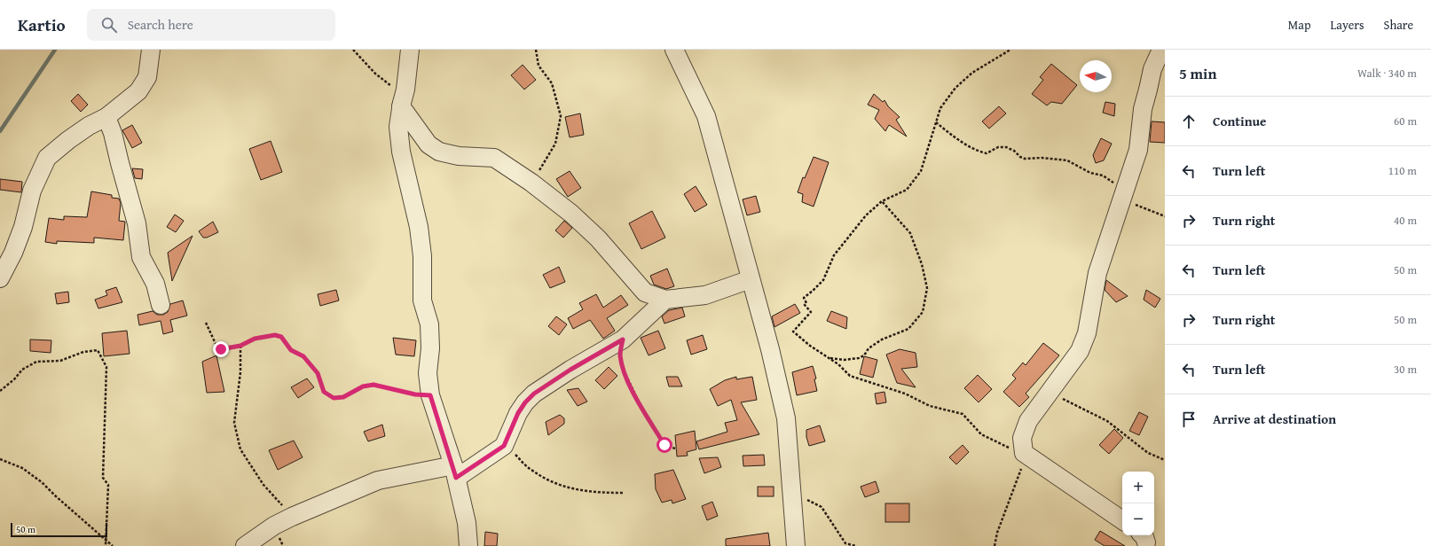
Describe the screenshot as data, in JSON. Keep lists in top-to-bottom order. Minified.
{"scale_bar":"50 m","north":"left","page":{"header":"Kartio","search":"Search here","nav":["Map","Layers","Share"],"heading":["5 min","Walk · 340 m"],"list":[["Continue","60 m"],["Turn left","110 m"],["Turn right","40 m"],["Turn left","50 m"],["Turn right","50 m"],["Turn left","30 m"],"Arrive at destination"],"map_buttons":["+","−"],"scale":"50 m"}}
